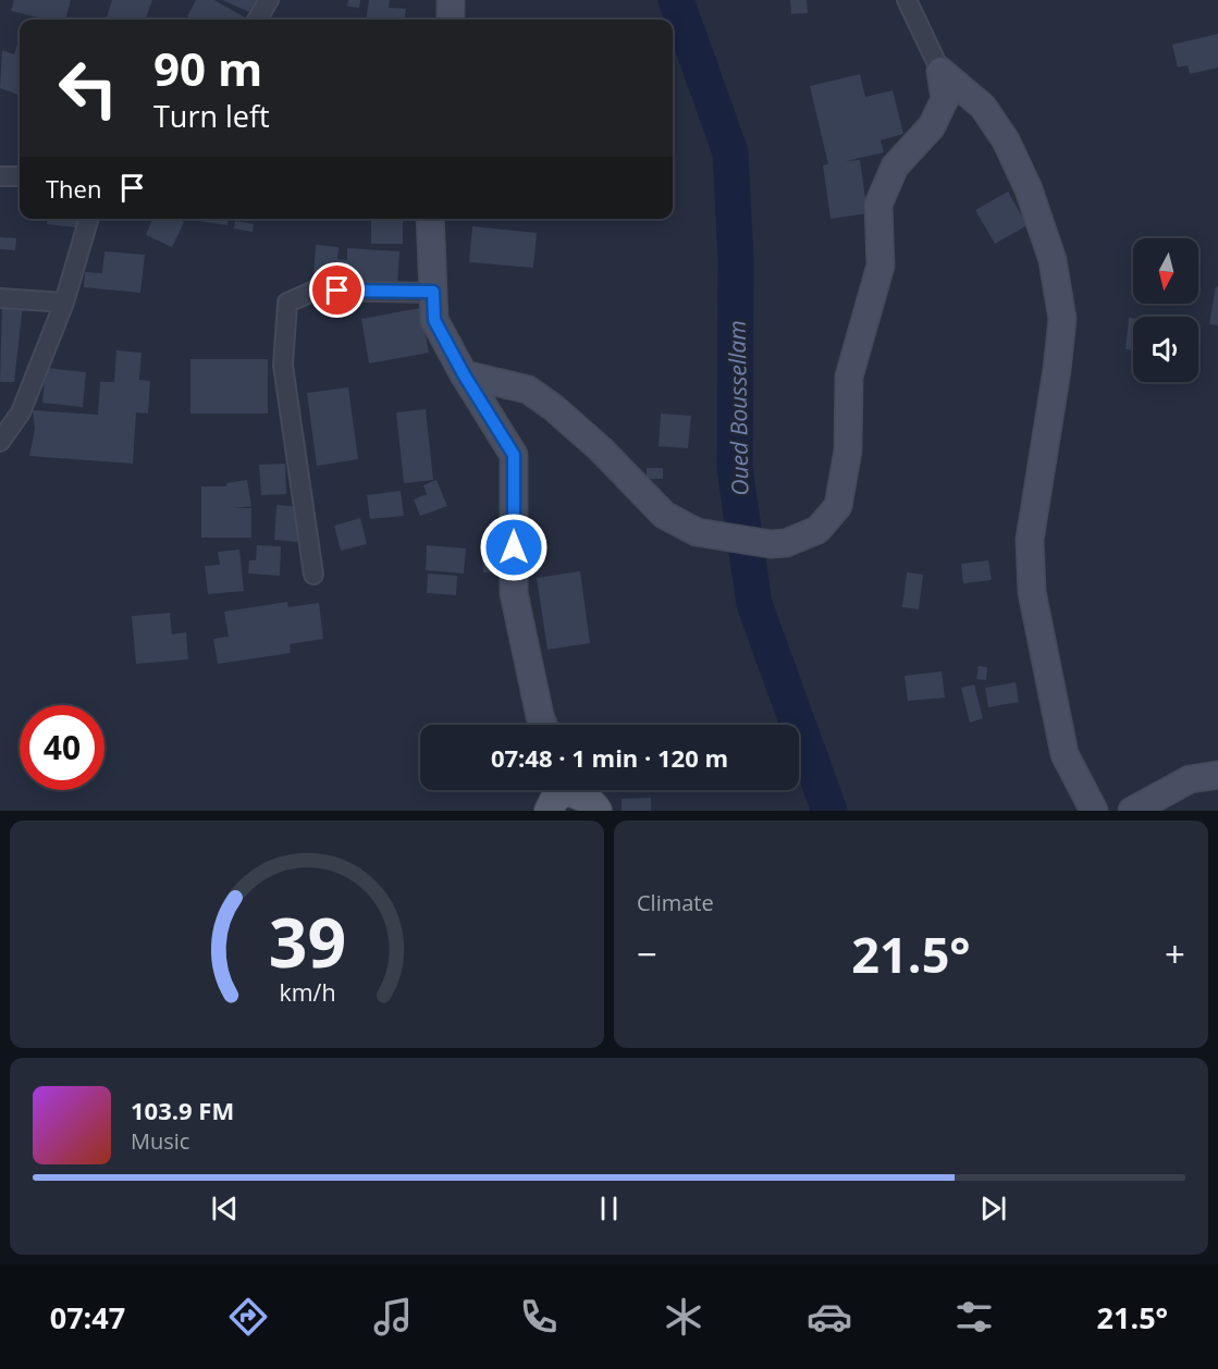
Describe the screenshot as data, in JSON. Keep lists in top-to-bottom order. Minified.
{"water":["Oued Boussellam"],"north":"bottom","page":{"turn":["90 m","Turn left"],"then":"Then","limit":"40","trip":"07:48 · 1 min · 120 m","tile":"Climate","heat":["−","21.5°","+"],"song":["103.9 FM","Music"],"tabs":["07:47","21.5°"],"gauge":["39","km/h"]}}
